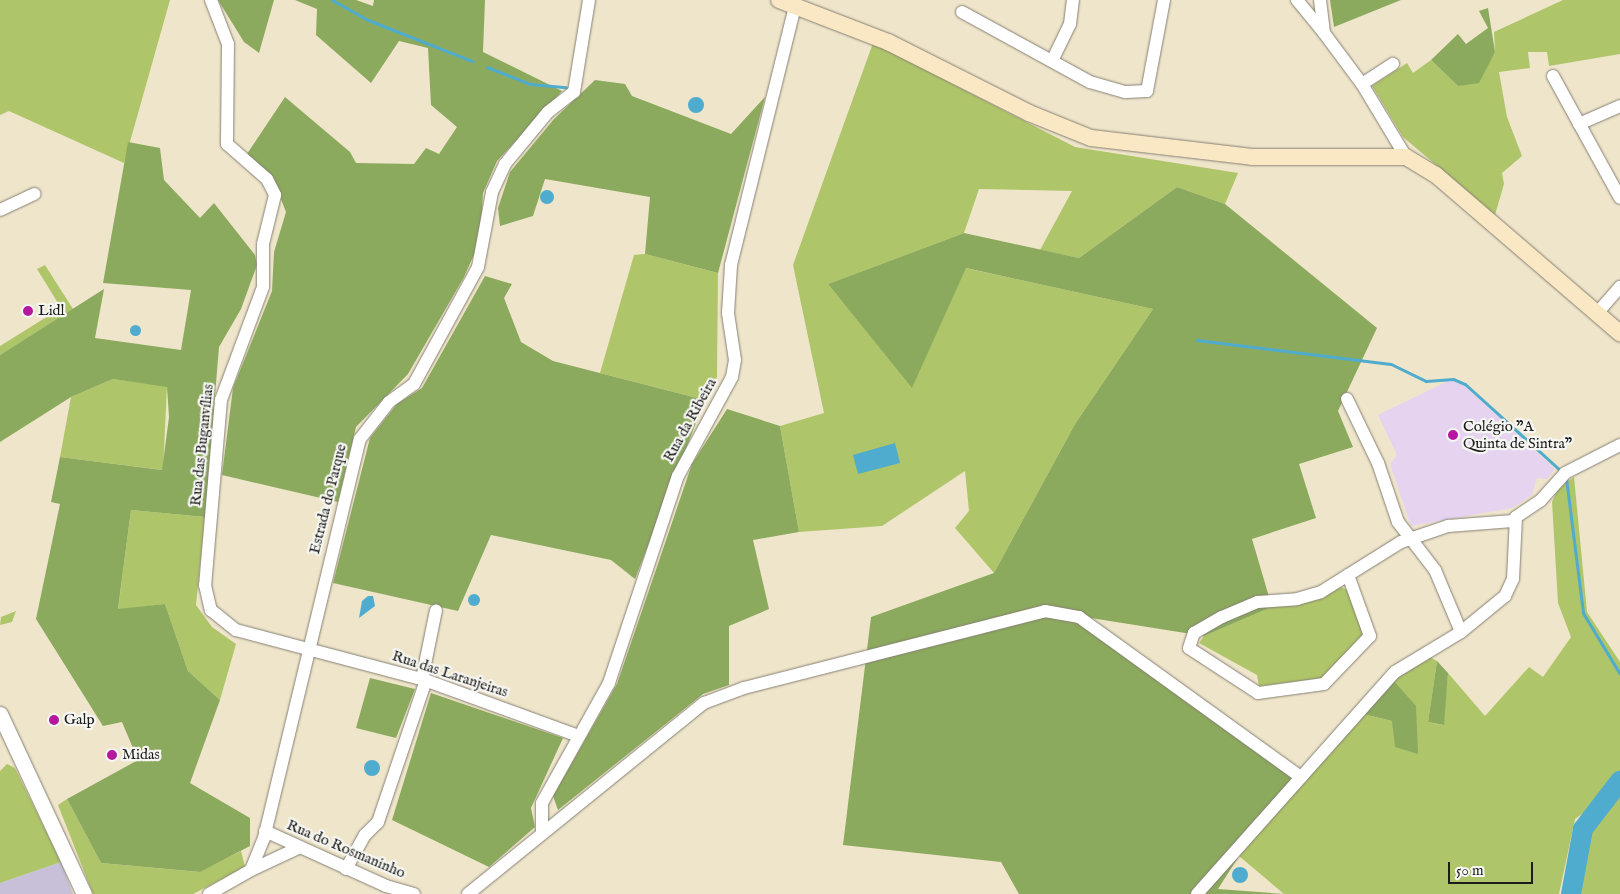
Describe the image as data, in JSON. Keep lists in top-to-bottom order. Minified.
{"streets":{"street":["Rua da Ribeira","Rua das Buganvílias","Estrada do Parque","Rua das Laranjeiras","Rua do Rosmaninho"]},"crossings":[["Rua da Ribeira","Rua das Laranjeiras"],["Rua das Buganvílias","Estrada do Parque"],["Rua das Buganvílias","Rua das Laranjeiras"],["Estrada do Parque","Rua das Laranjeiras"],["Estrada do Parque","Rua do Rosmaninho"]],"places":["Lidl","Colégio \"A Quinta de Sintra\"","Galp","Midas"],"scale_bar":"50 m"}
